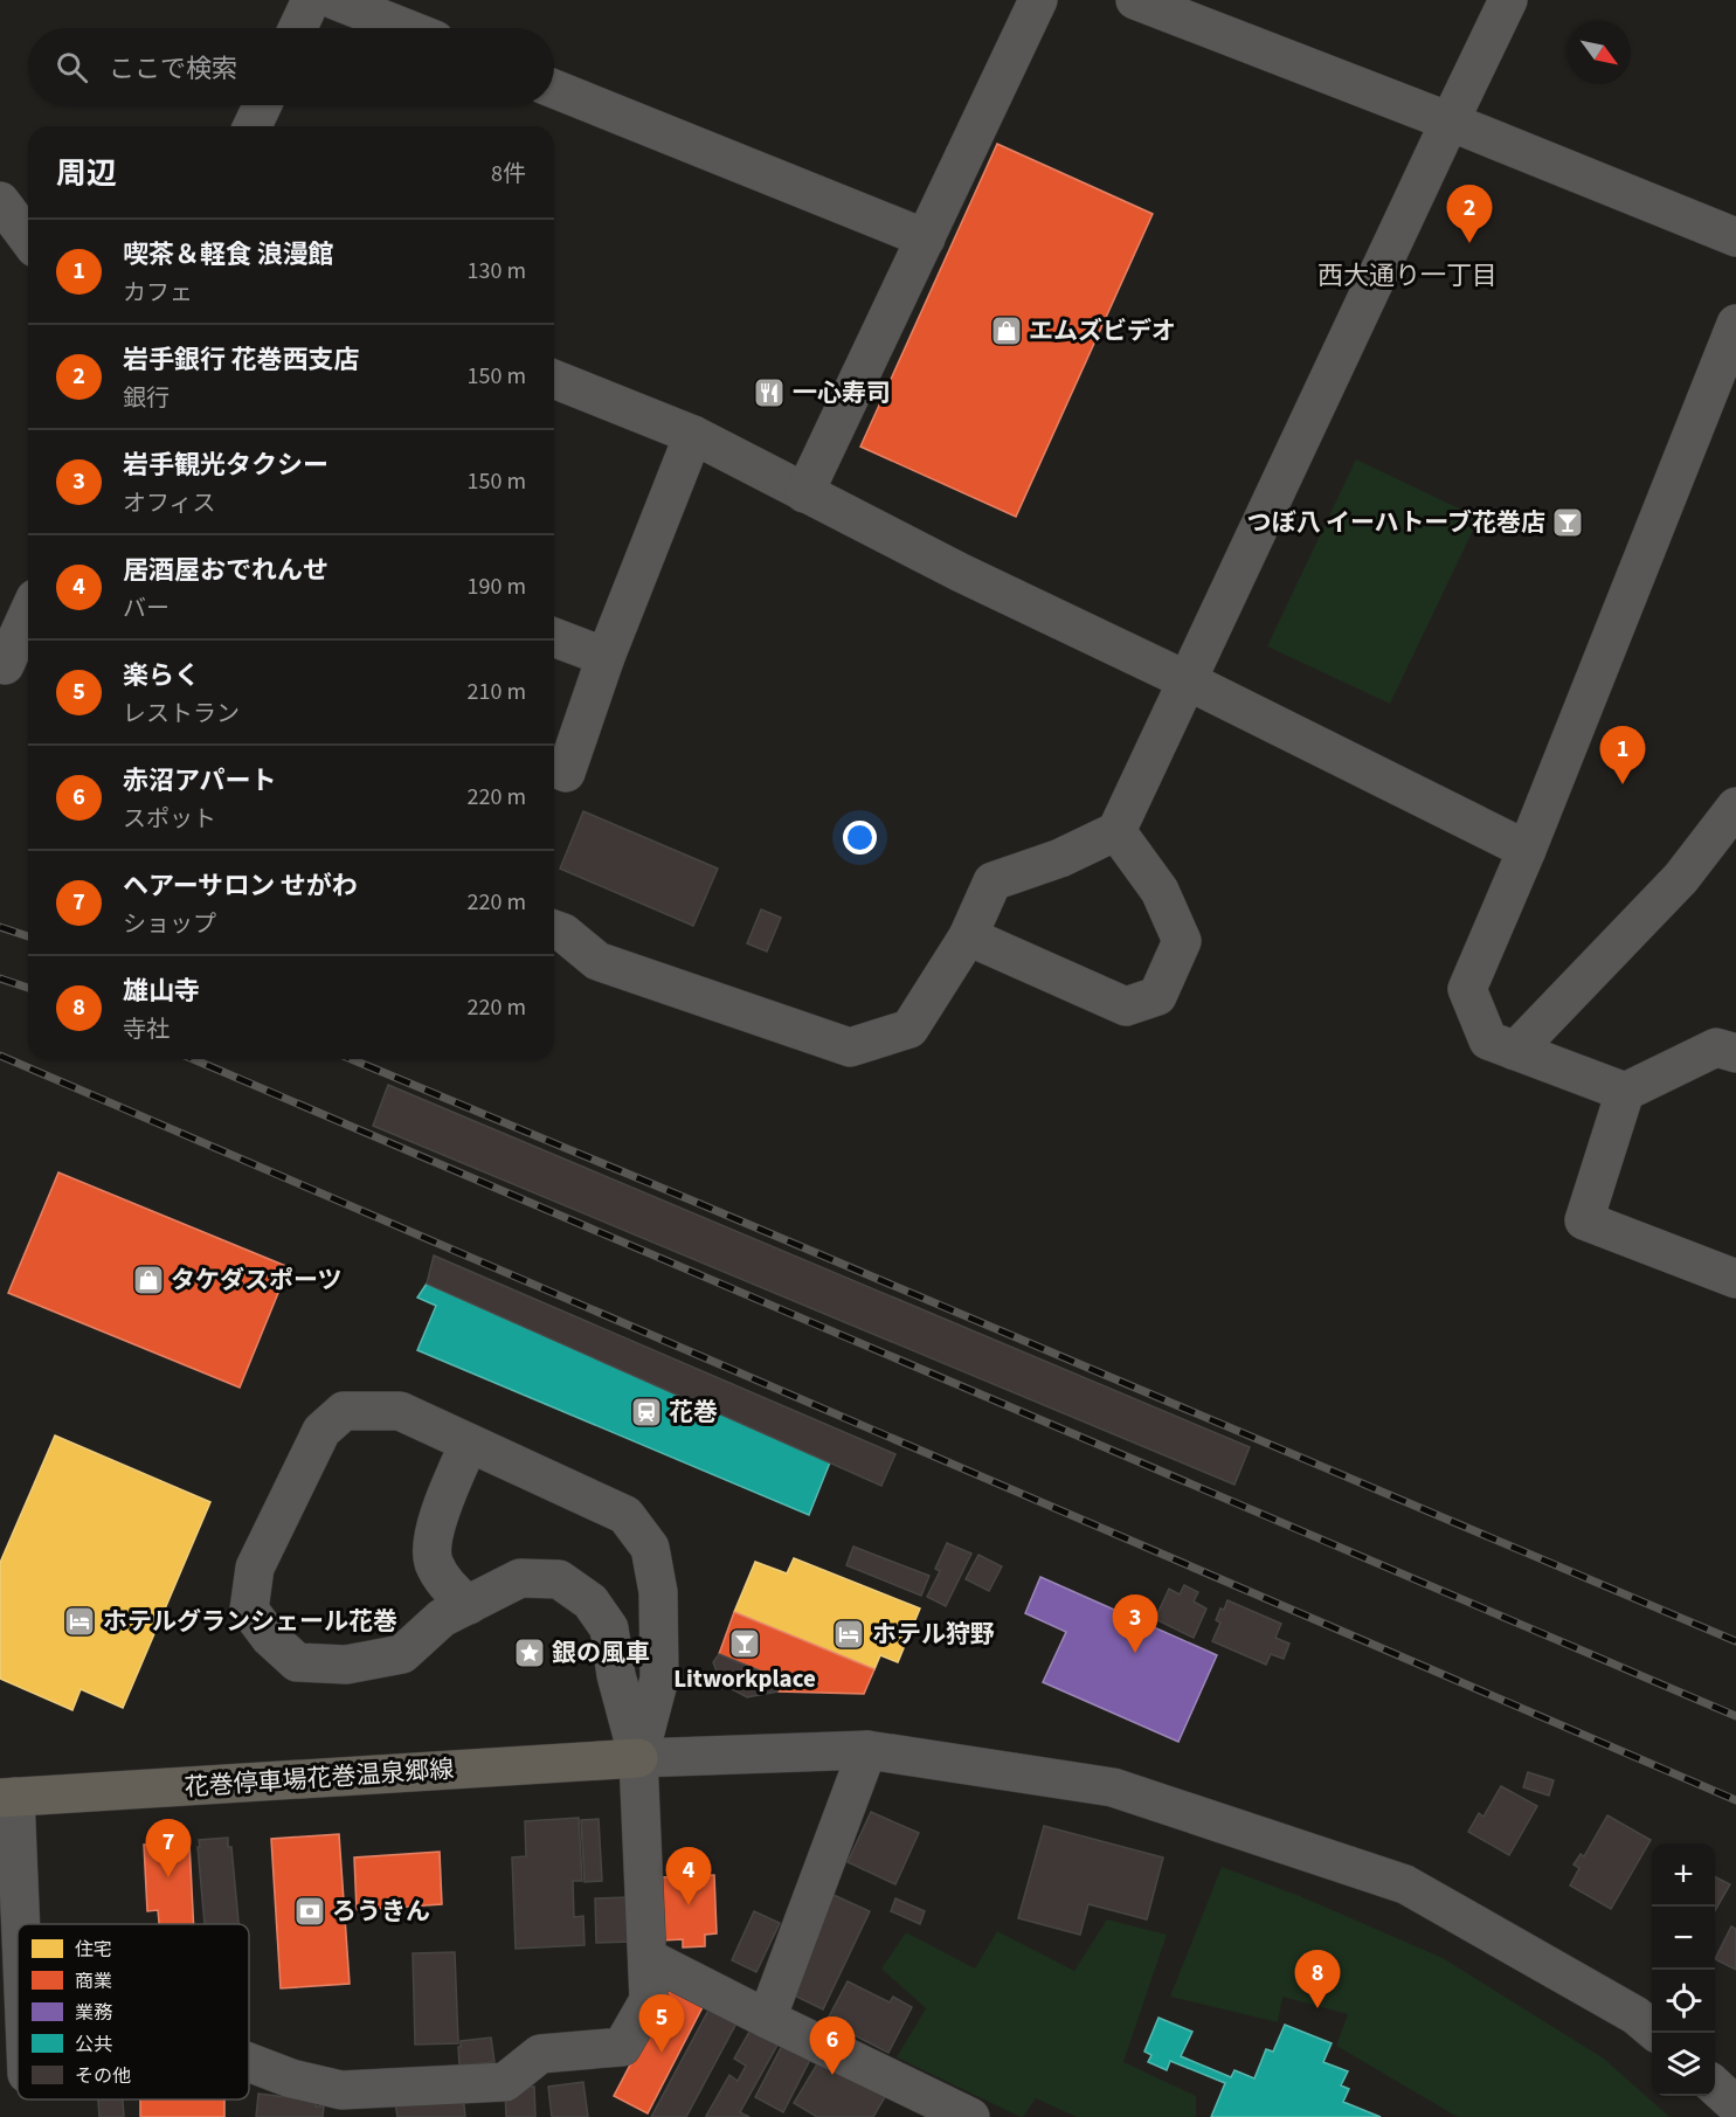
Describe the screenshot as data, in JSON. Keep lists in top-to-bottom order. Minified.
{"streets":{"main road":["花巻停車場花巻温泉郷線"]},"districts":["西大通り一丁目"],"places":{"shop":["エムズビデオ","タケダスポーツ"],"restaurant":["一心寿司"],"bar":["つぼ八 イーハトーブ花巻店","Litworkplace"],"station":["花巻"],"hotel":["ホテルグランシェール花巻","ホテル狩野"],"place":["銀の風車"],"bank":["ろうきん"]},"legend":["住宅","商業","業務","公共","その他"],"north":"bottom right","page":{"search":"ここで検索","heading":["周辺","8件"],"pins":["2","1","3","7","4","8","5","6"],"list":[{"mark":"1","name":"喫茶＆軽食 浪漫館","note":"カフェ","value":"130 m"},{"mark":"2","name":"岩手銀行 花巻西支店","note":"銀行","value":"150 m"},{"mark":"3","name":"岩手観光タクシー","note":"オフィス","value":"150 m"},{"mark":"4","name":"居酒屋おでれんせ","note":"バー","value":"190 m"},{"mark":"5","name":"楽らく","note":"レストラン","value":"210 m"},{"mark":"6","name":"赤沼アパート","note":"スポット","value":"220 m"},{"mark":"7","name":"ヘアーサロン せがわ","note":"ショップ","value":"220 m"},{"mark":"8","name":"雄山寺","note":"寺社","value":"220 m"}],"map_buttons":["+","−"]}}
